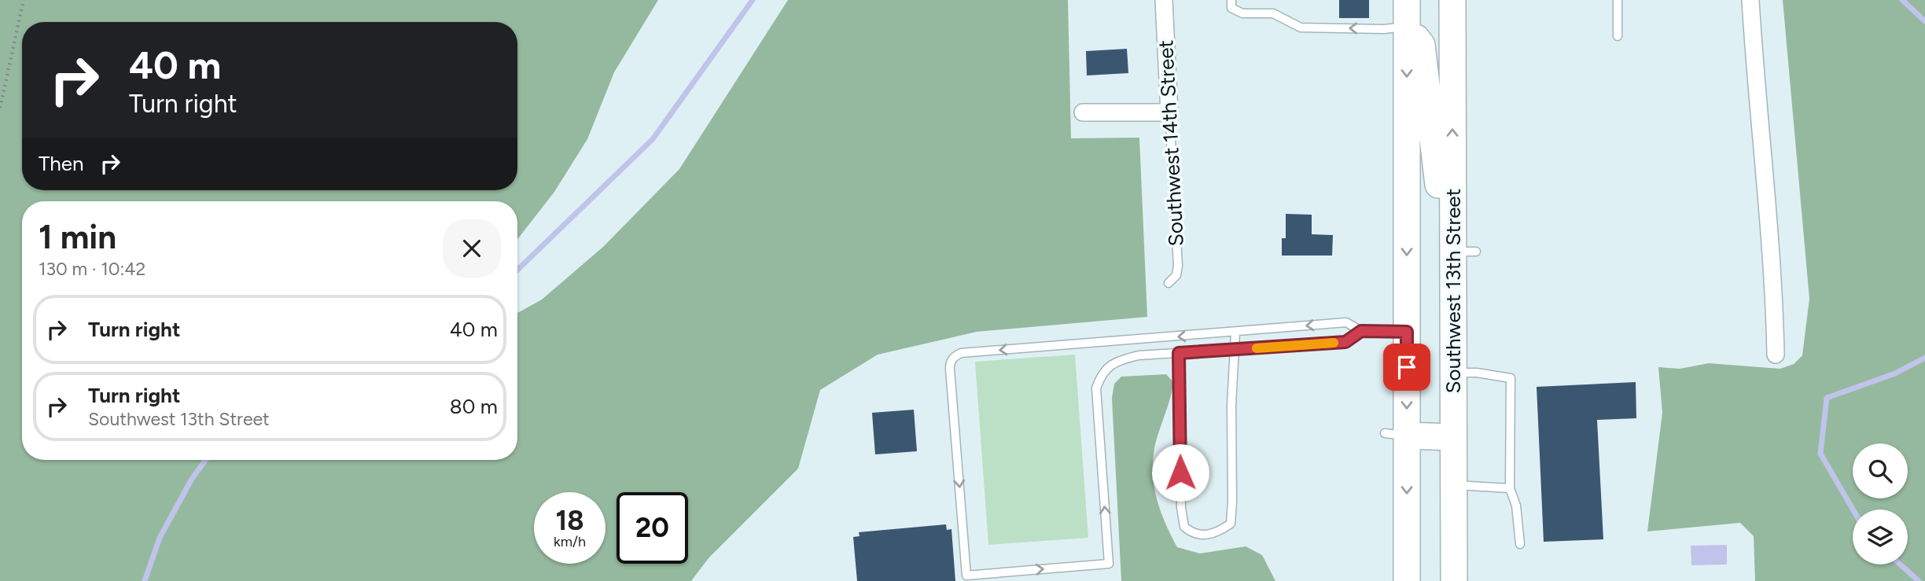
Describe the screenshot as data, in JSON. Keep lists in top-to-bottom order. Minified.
{"streets":{"main road":["Southwest 13th Street"],"street":["Southwest 14th Street"]},"page":{"turn":["40 m","Turn right"],"then":"Then","heading":["1 min","130 m · 10:42"],"list":[{"name":"Turn right","value":"40 m"},{"name":"Turn right","note":"Southwest 13th Street","value":"80 m"}],"speed":"18 km/h","limit":"20"}}
